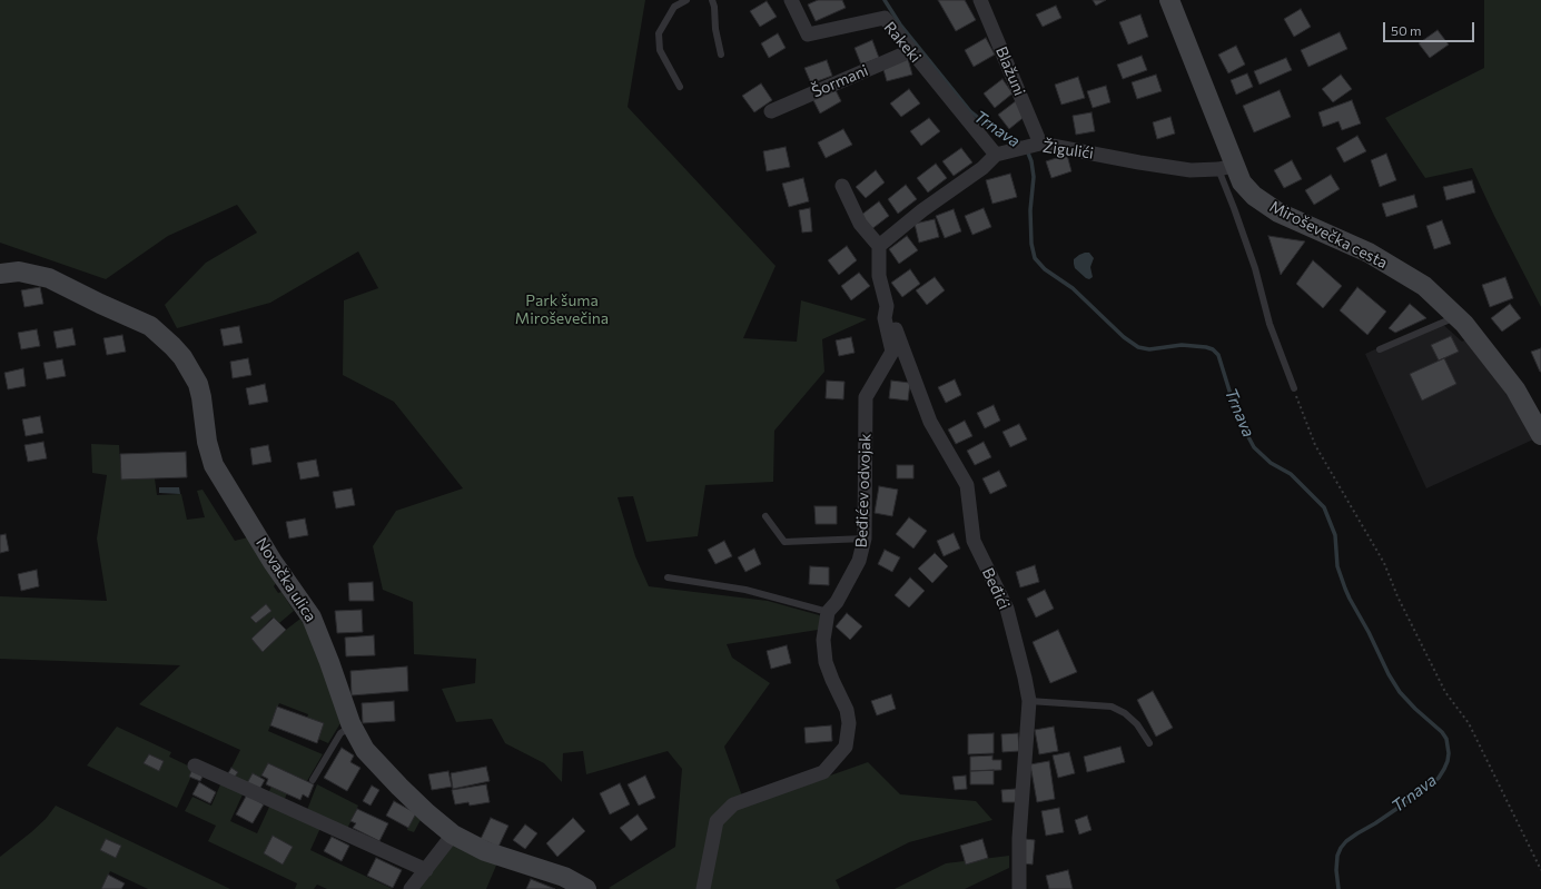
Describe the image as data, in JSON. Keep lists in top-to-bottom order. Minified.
{"streets":{"street":["Rakeki","Blažuni","Šormani","Žigulići","Miroševečka cesta","Beđićev odvojak","Novačka ulica","Beđići"]},"crossings":[["Rakeki","Šormani"],["Rakeki","Žigulići"],["Blažuni","Žigulići"],["Žigulići","Miroševečka cesta"],["Žigulići","Beđićev odvojak"],["Beđićev odvojak","Beđići"]],"water":["Trnava"],"parks":["Park šuma Miroševečina"],"scale_bar":"50 m"}
